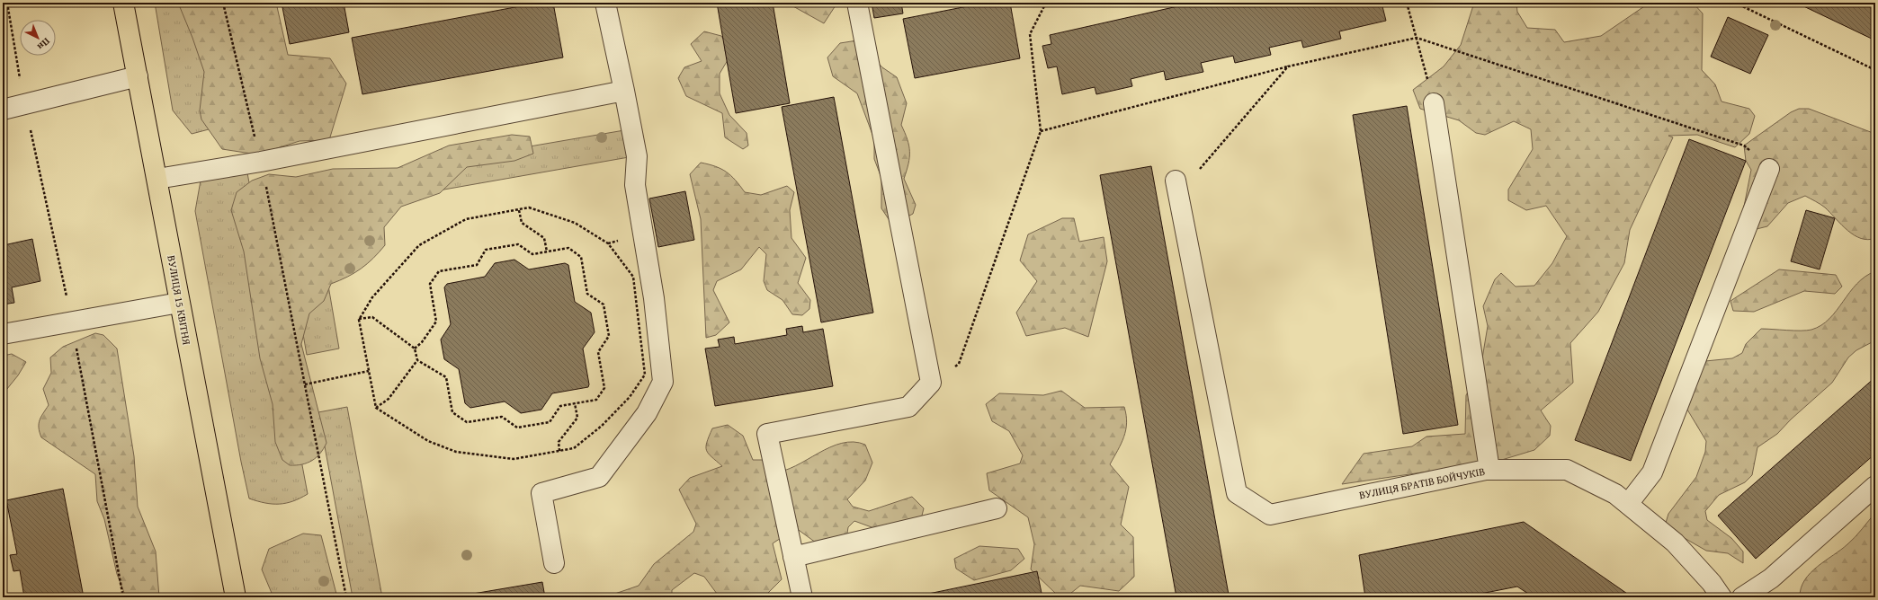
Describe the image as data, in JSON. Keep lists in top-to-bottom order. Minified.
{"streets":{"highway":["ВУЛИЦЯ 15 КВІТНЯ"],"street":["ВУЛИЦЯ БРАТІВ БОЙЧУКІВ"]},"north":"bottom right"}
